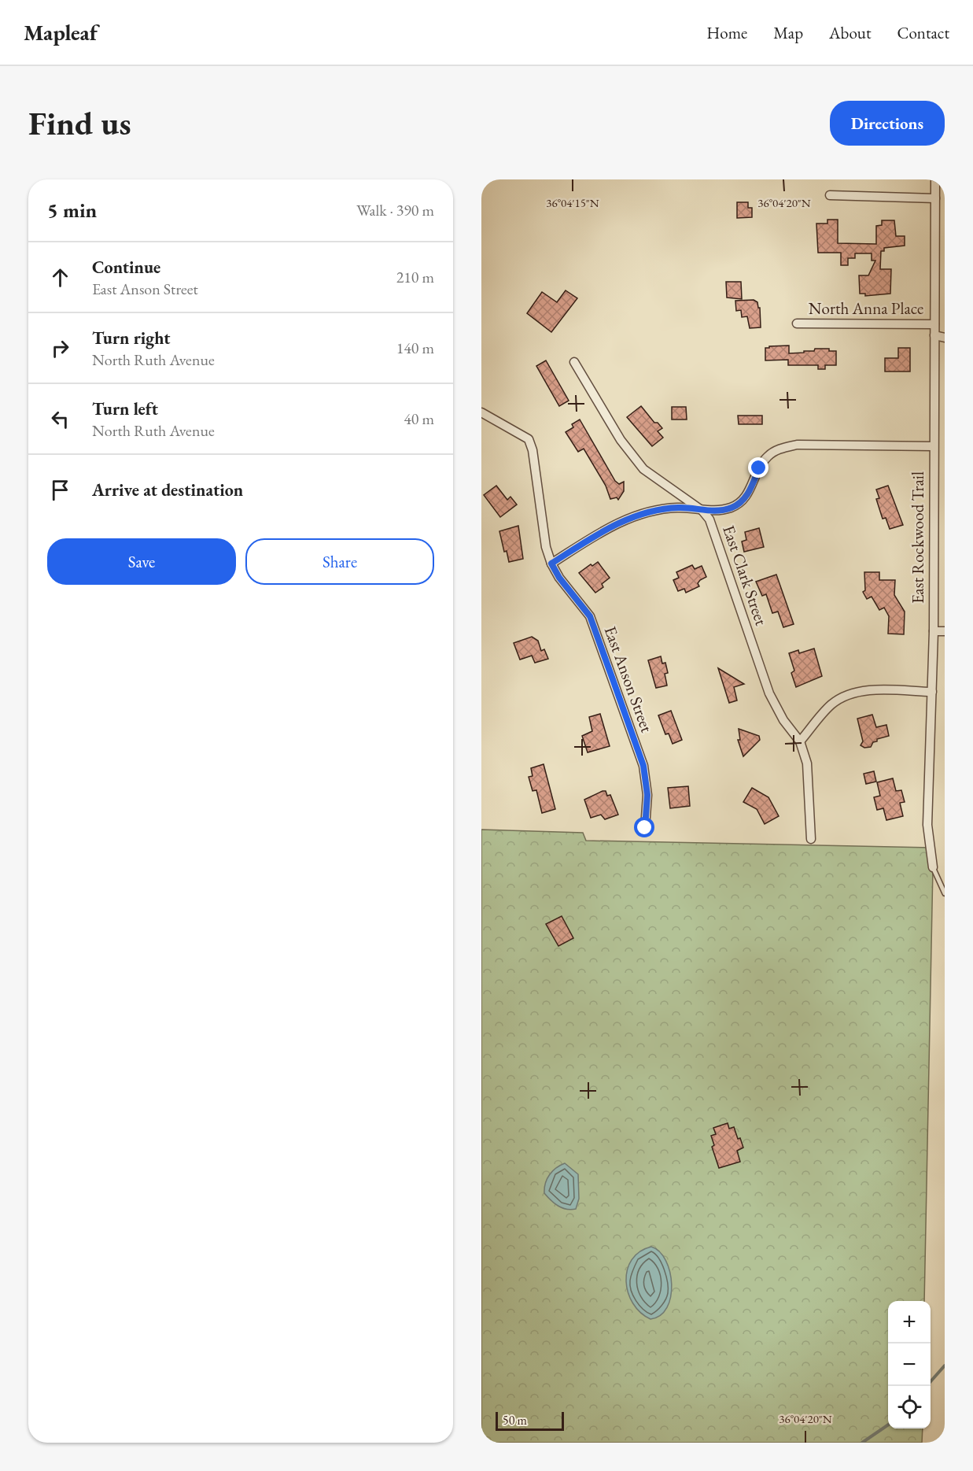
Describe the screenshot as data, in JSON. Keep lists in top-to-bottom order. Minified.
{"streets":{"street":["North Anna Place","East Rockwood Trail","East Clark Street","East Anson Street"]},"crossings":[["North Anna Place","East Rockwood Trail"]],"scale_bar":"50 m","page":{"header":"Mapleaf","nav":["Home","Map","About","Contact"],"buttons":["Directions",["Save","Share"]],"title":"Find us","heading":["5 min","Walk · 390 m"],"list":[["Continue","East Anson Street","210 m"],["Turn right","North Ruth Avenue","140 m"],["Turn left","North Ruth Avenue","40 m"],"Arrive at destination"],"map_buttons":["+","−"],"scale":"50 m"},"coordinates":["36°04'15\"N","36°04'20\"N"]}
